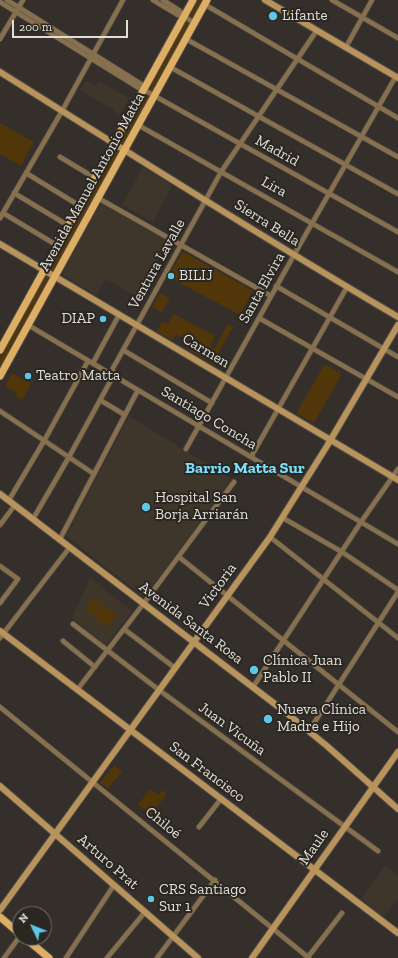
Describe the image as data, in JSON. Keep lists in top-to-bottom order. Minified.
{"streets":{"main road":["Avenida Manuel Antonio Matta","Sierra Bella","Carmen","Victoria","Avenida Santa Rosa","San Francisco","Maule","Arturo Prat"],"street":["Madrid","Lira","Ventura Lavalle","Santa Elvira","Santiago Concha","Juan Vicuña","Chiloé"]},"crossings":[["Madrid","Avenida Manuel Antonio Matta"],["Madrid","Ventura Lavalle"],["Madrid","Santa Elvira"],["Avenida Manuel Antonio Matta","Lira"],["Avenida Manuel Antonio Matta","Sierra Bella"],["Avenida Manuel Antonio Matta","Carmen"],["Avenida Manuel Antonio Matta","Santiago Concha"],["Lira","Ventura Lavalle"],["Lira","Santa Elvira"],["Sierra Bella","Ventura Lavalle"],["Sierra Bella","Santa Elvira"],["Ventura Lavalle","Carmen"],["Ventura Lavalle","Santiago Concha"],["Ventura Lavalle","Avenida Santa Rosa"],["Santa Elvira","Carmen"],["Santa Elvira","Santiago Concha"],["Carmen","Victoria"],["Santiago Concha","Victoria"],["Victoria","Avenida Santa Rosa"],["Victoria","Juan Vicuña"],["Victoria","San Francisco"],["Victoria","Chiloé"],["Victoria","Arturo Prat"],["Avenida Santa Rosa","Maule"],["Juan Vicuña","Maule"],["San Francisco","Maule"],["Chiloé","Maule"]],"districts":["Barrio Matta Sur"],"places":["Lifante","BILIJ","DIAP","Teatro Matta","Hospital San Borja Arriarán","Clínica Juan Pablo II","Nueva Clínica Madre e Hijo","CRS Santiago Sur 1"],"scale_bar":"200 m","north":"top left"}
